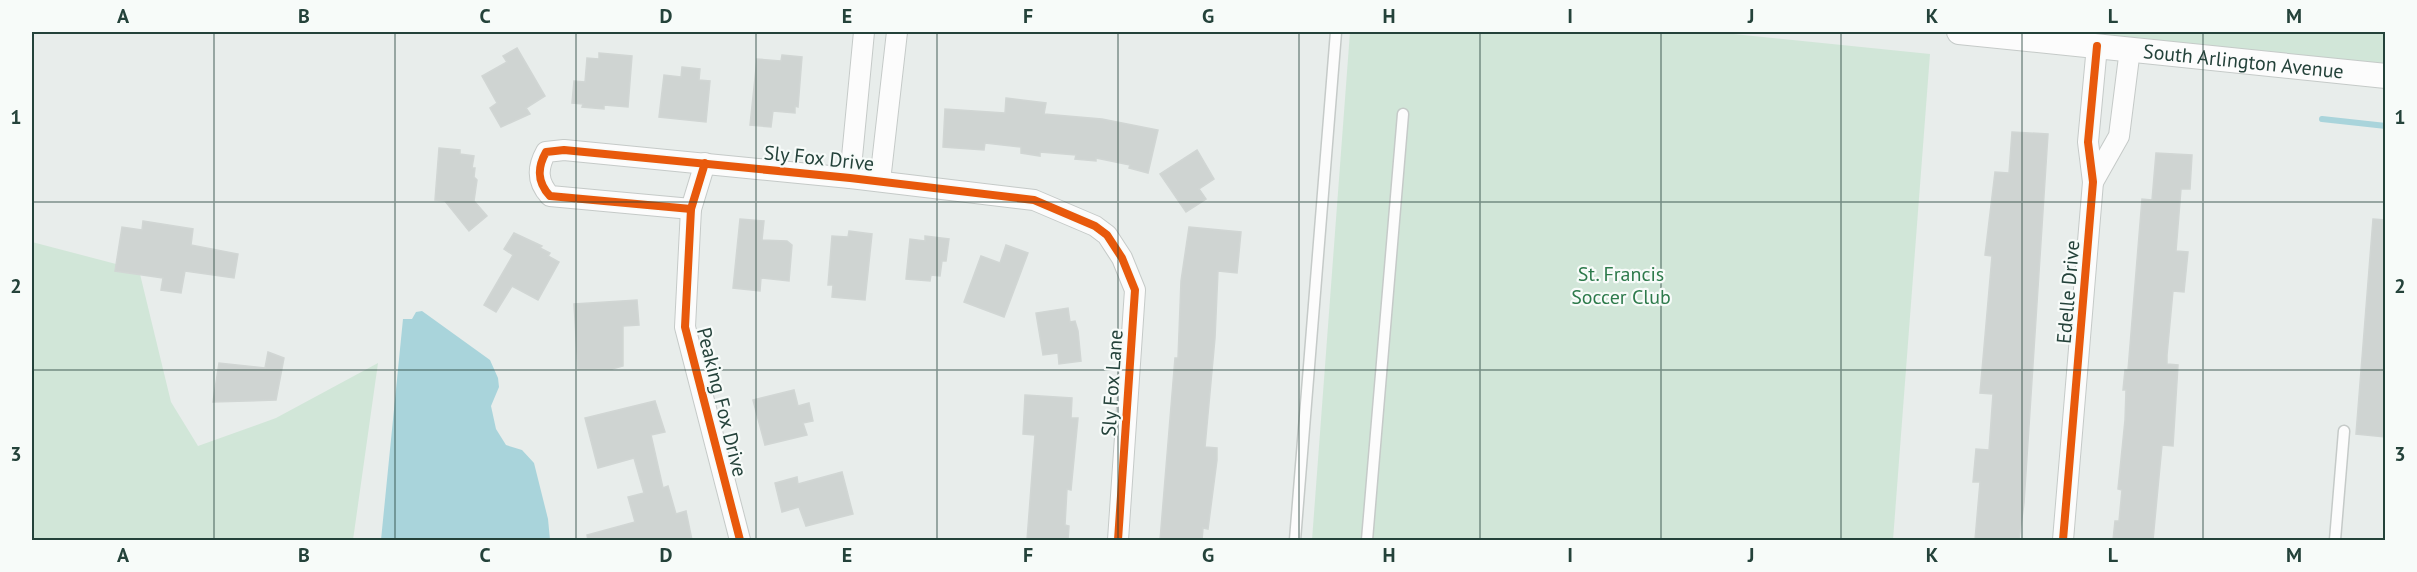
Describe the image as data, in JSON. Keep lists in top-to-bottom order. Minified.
{"streets":{"street":["South Arlington Avenue","Sly Fox Drive","Edelle Drive","Sly Fox Lane","Peaking Fox Drive"]},"crossings":[["South Arlington Avenue","Edelle Drive"],["Sly Fox Drive","Sly Fox Lane"],["Sly Fox Drive","Peaking Fox Drive"]],"parks":["St. Francis Soccer Club"],"grid":{"columns":["A","B","C","D","E","F","G","H","I","J","K","L","M"],"rows":["1","2","3"]}}
